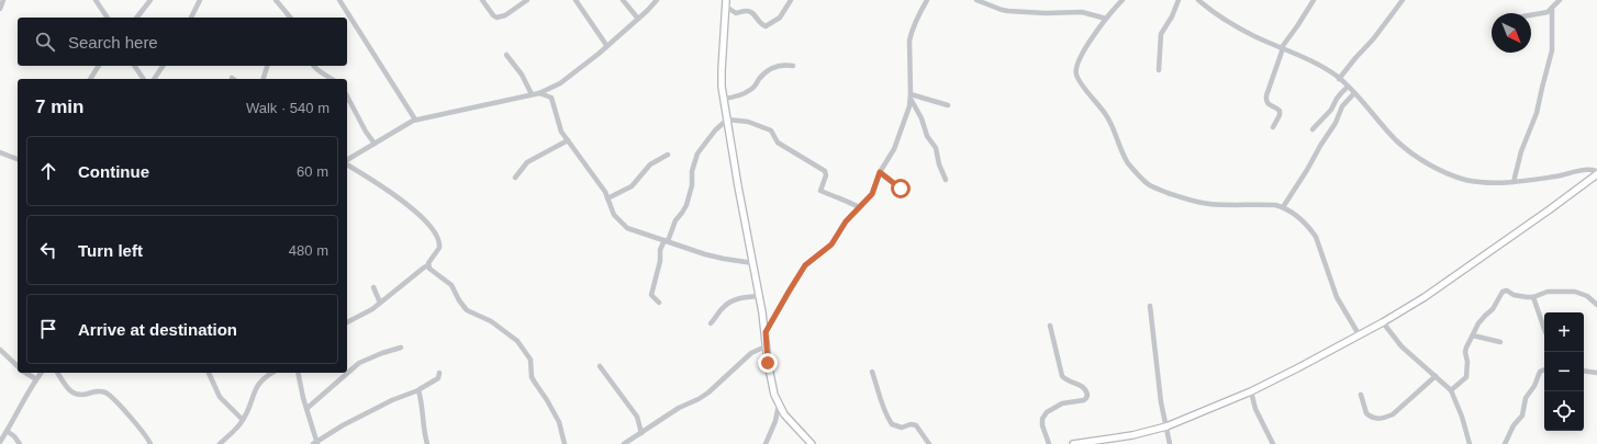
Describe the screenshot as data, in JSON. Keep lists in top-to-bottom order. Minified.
{"north":"bottom right","page":{"search":"Search here","heading":["7 min","Walk · 540 m"],"list":[["Continue","60 m"],["Turn left","480 m"],"Arrive at destination"],"map_buttons":["+","−"]}}
